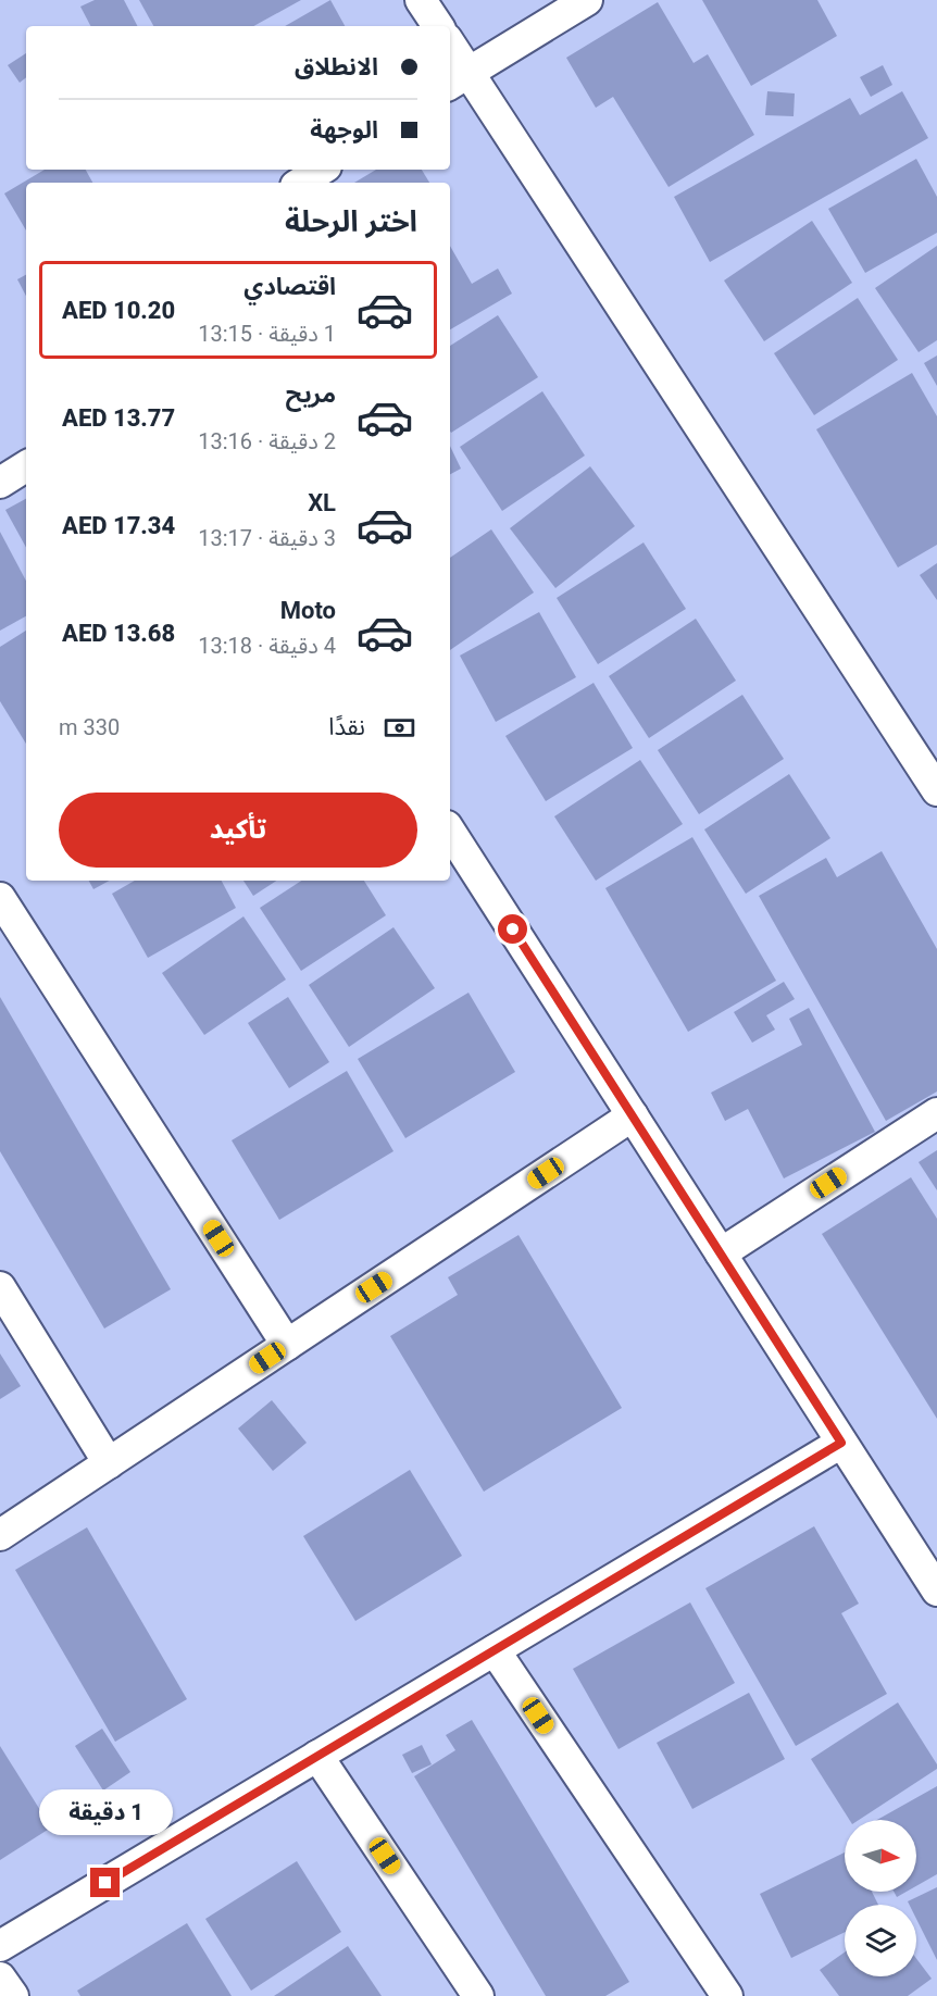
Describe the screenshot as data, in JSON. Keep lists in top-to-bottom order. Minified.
{"north":"right","page":{"banner":["الانطلاق","الوجهة"],"heading":"اختر الرحلة","list":[{"name":"اقتصادي","note":"1 دقيقة · 13:15","value":"AED 10.20"},{"name":"مريح","note":"2 دقيقة · 13:16","value":"AED 13.77"},{"name":"XL","note":"3 دقيقة · 13:17","value":"AED 17.34"},{"name":"Moto","note":"4 دقيقة · 13:18","value":"AED 13.68"}],"pay":["نقدًا","330 m"],"buttons":"تأكيد","bubble":"1 دقيقة"}}
